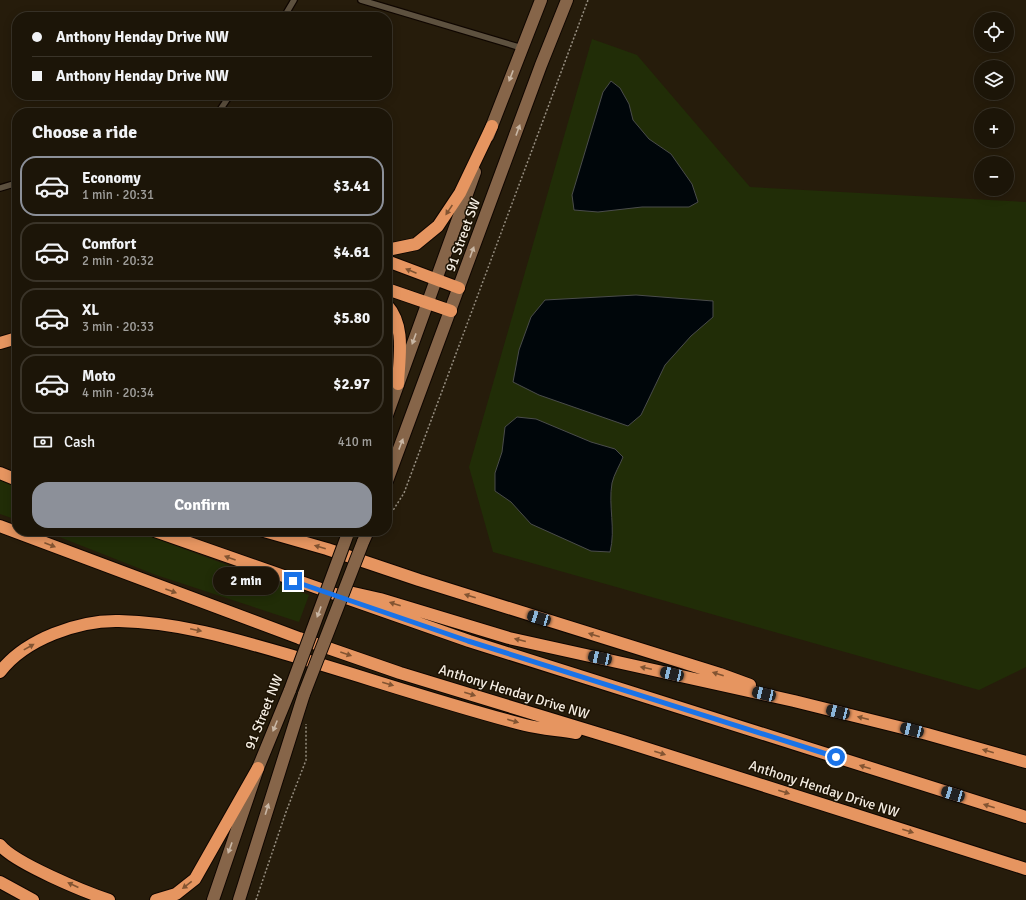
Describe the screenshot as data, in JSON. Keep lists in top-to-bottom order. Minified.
{"streets":{"highway":["Anthony Henday Drive NW"],"main road":["91 Street SW","91 Street NW"]},"page":{"map_buttons":["+","−"],"banner":["Anthony Henday Drive NW","Anthony Henday Drive NW"],"heading":"Choose a ride","list":[{"name":"Economy","note":"1 min · 20:31","value":"$3.41"},{"name":"Comfort","note":"2 min · 20:32","value":"$4.61"},{"name":"XL","note":"3 min · 20:33","value":"$5.80"},{"name":"Moto","note":"4 min · 20:34","value":"$2.97"}],"pay":["Cash","410 m"],"buttons":"Confirm","bubble":"2 min"}}
